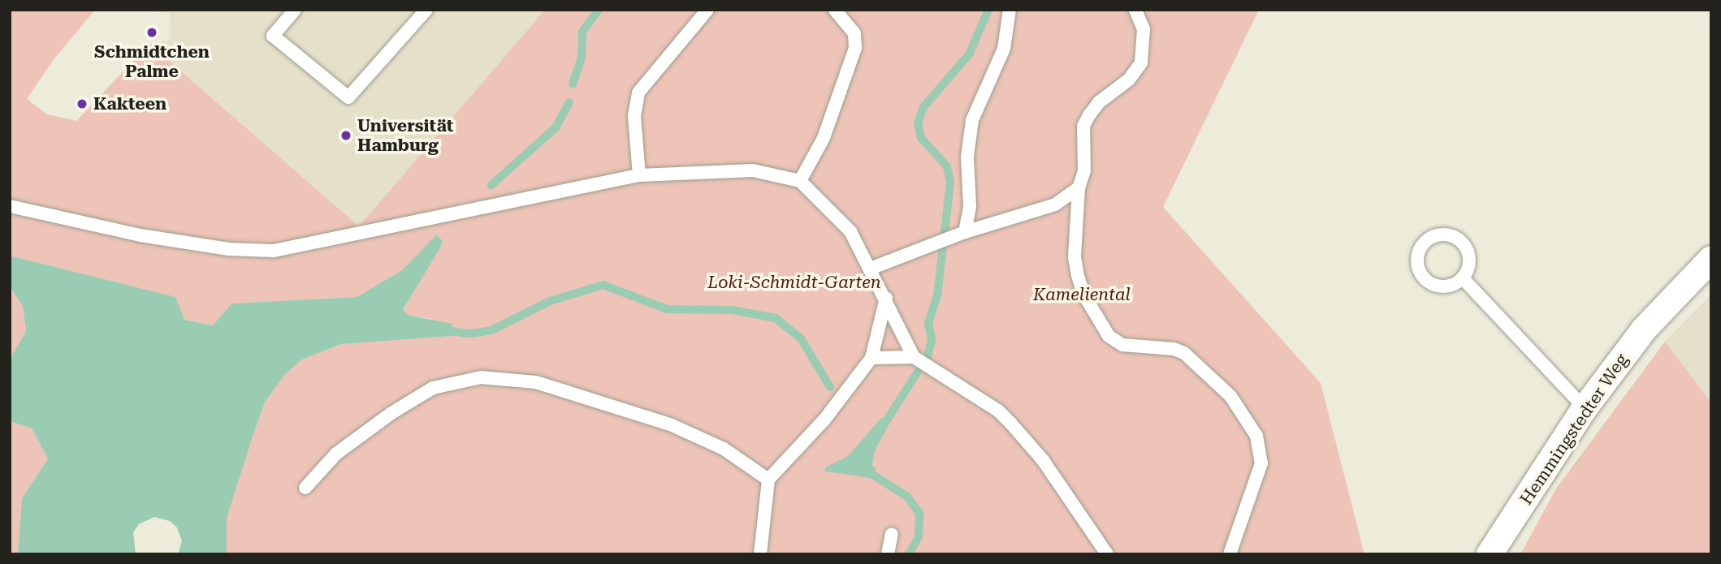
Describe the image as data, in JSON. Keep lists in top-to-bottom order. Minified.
{"streets":{"street":["Hemmingstedter Weg"]},"parks":["Loki-Schmidt-Garten","Kameliental"],"places":["Schmidtchen Palme","Kakteen","Universität Hamburg"]}
